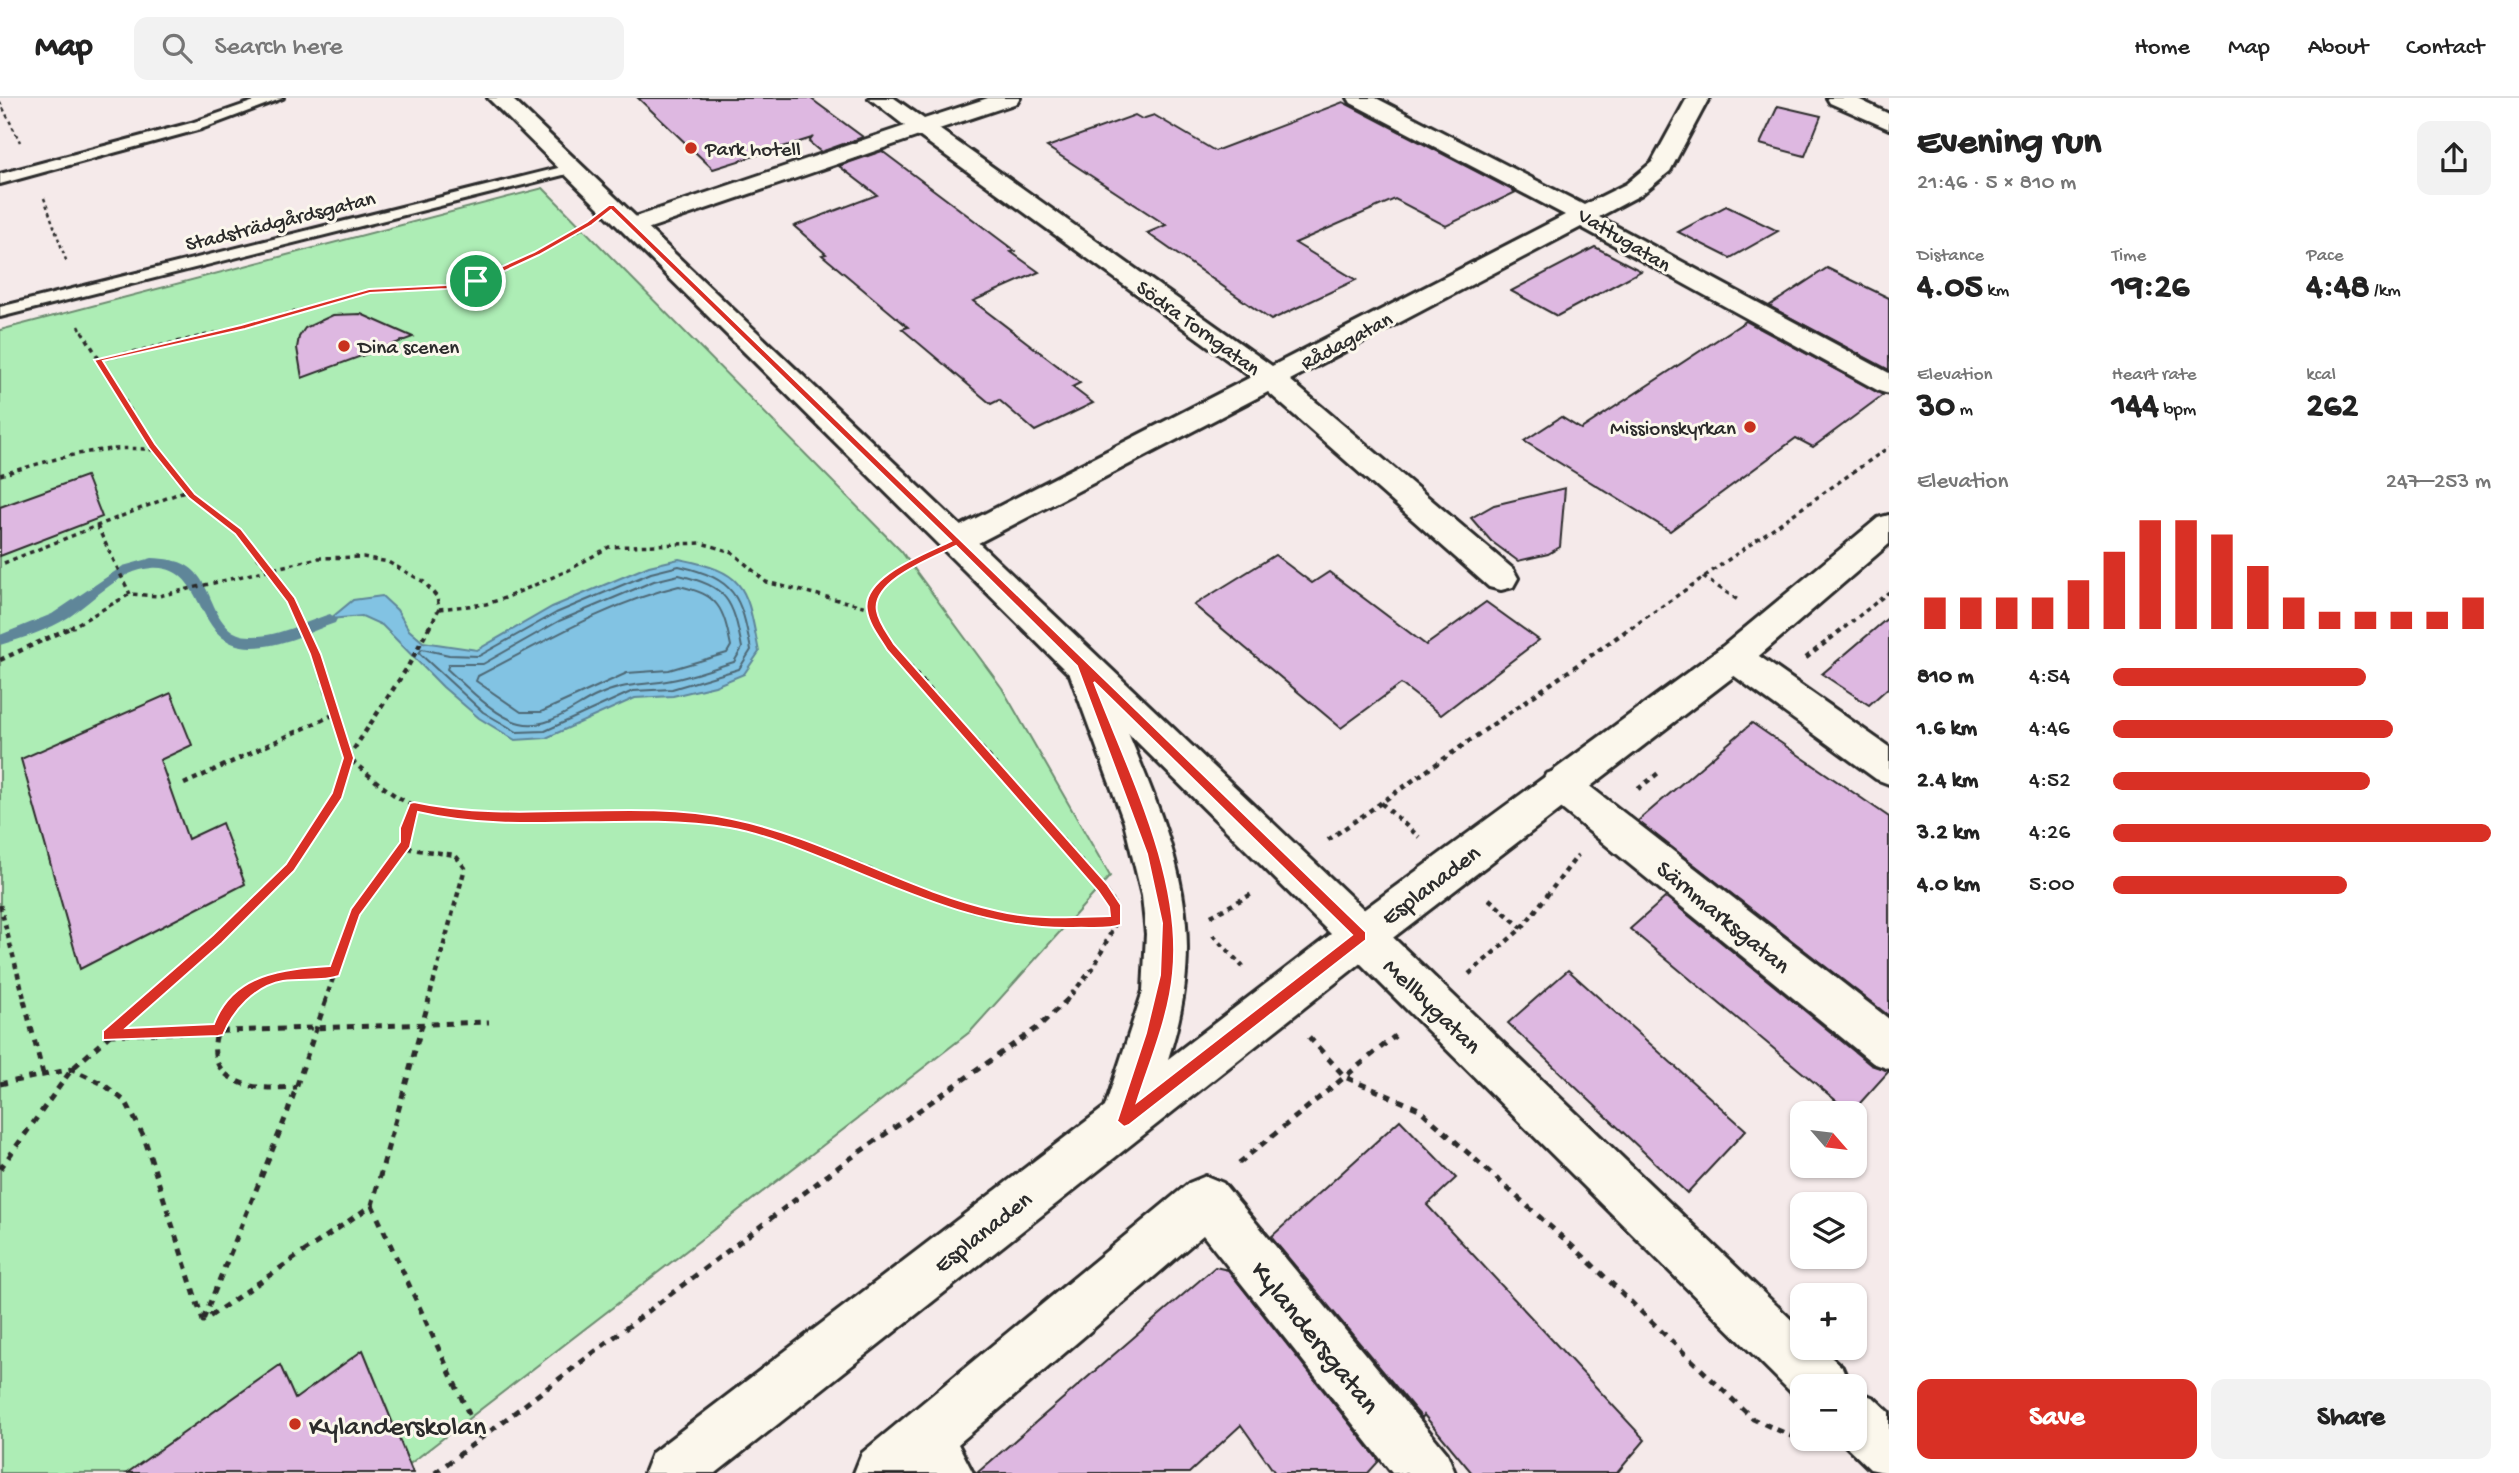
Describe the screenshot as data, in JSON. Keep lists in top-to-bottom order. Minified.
{"streets":{"street":["Vattugatan","Södra Torngatan","Rådagatan","Esplanaden","Särnmarksgatan","Mellbygatan","Kylandersgatan"],"lane":["Stadsträdgårdsgatan"]},"crossings":[["Stadsträdgårdsgatan","Mellbygatan"],["Vattugatan","Rådagatan"],["Södra Torngatan","Rådagatan"],["Rådagatan","Mellbygatan"],["Esplanaden","Särnmarksgatan"],["Esplanaden","Mellbygatan"]],"places":["Park hotell","Dina scenen","Missionskyrkan","Kylanderskolan"],"north":"bottom right","page":{"header":"Map","search":"Search here","nav":["Home","Map","About","Contact"],"heading":["Evening run","21:46 · 5 × 810 m"],"stats":[["Distance","4.05 km"],["Time","19:26"],["Pace","4:48 /km"],["Elevation","30 m"],["Heart rate","144 bpm"],["kcal","262"]],"chart":["Elevation","247–253 m"],"list":[{"name":"810 m","note":"4:54"},{"name":"1.6 km","note":"4:46"},{"name":"2.4 km","note":"4:52"},{"name":"3.2 km","note":"4:26"},{"name":"4.0 km","note":"5:00"}],"map_buttons":["+","−"],"buttons":["Save","Share"]}}
